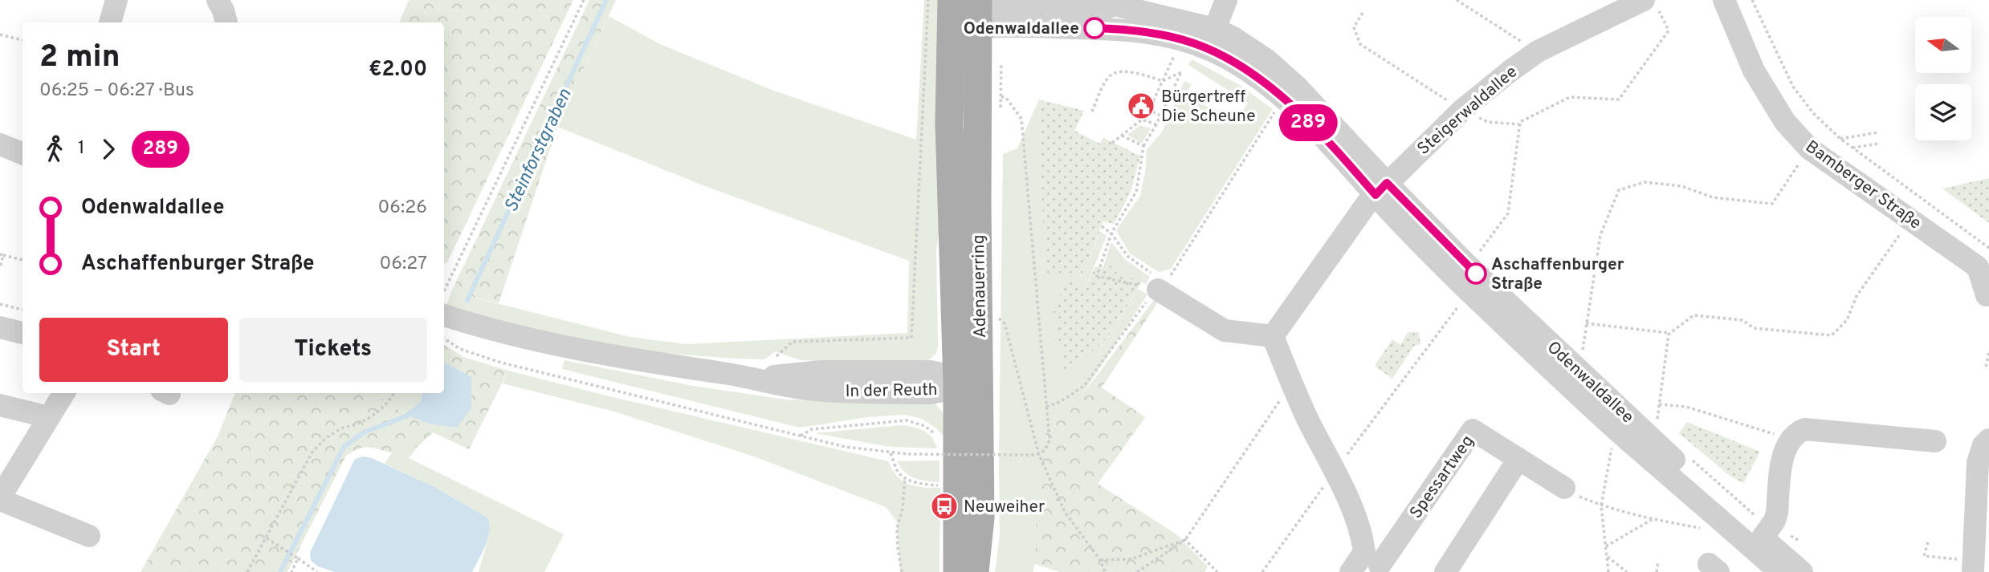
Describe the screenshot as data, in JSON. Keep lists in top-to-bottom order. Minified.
{"streets":{"main road":["Adenauerring"],"street":["Steigerwaldallee","Bamberger Straße","Odenwaldallee","In der Reuth","Spessartweg"]},"crossings":[["Steigerwaldallee","Odenwaldallee"],["Adenauerring","Odenwaldallee"],["Adenauerring","In der Reuth"]],"water":["Steinforstgraben"],"places":{"other":["Odenwaldallee","Aschaffenburger Straße"],"public building":["Bürgertreff Die Scheune"],"bus stop":["Neuweiher"]},"lines":["bus line 289"],"north":"left","page":{"on_map":"289","heading":["2 min","06:25 – 06:27 · Bus","€2.00"],"legs":["1","289"],"list":[{"name":"Odenwaldallee","value":"06:26"},{"name":"Aschaffenburger Straße","value":"06:27"}],"buttons":["Start","Tickets"]}}
